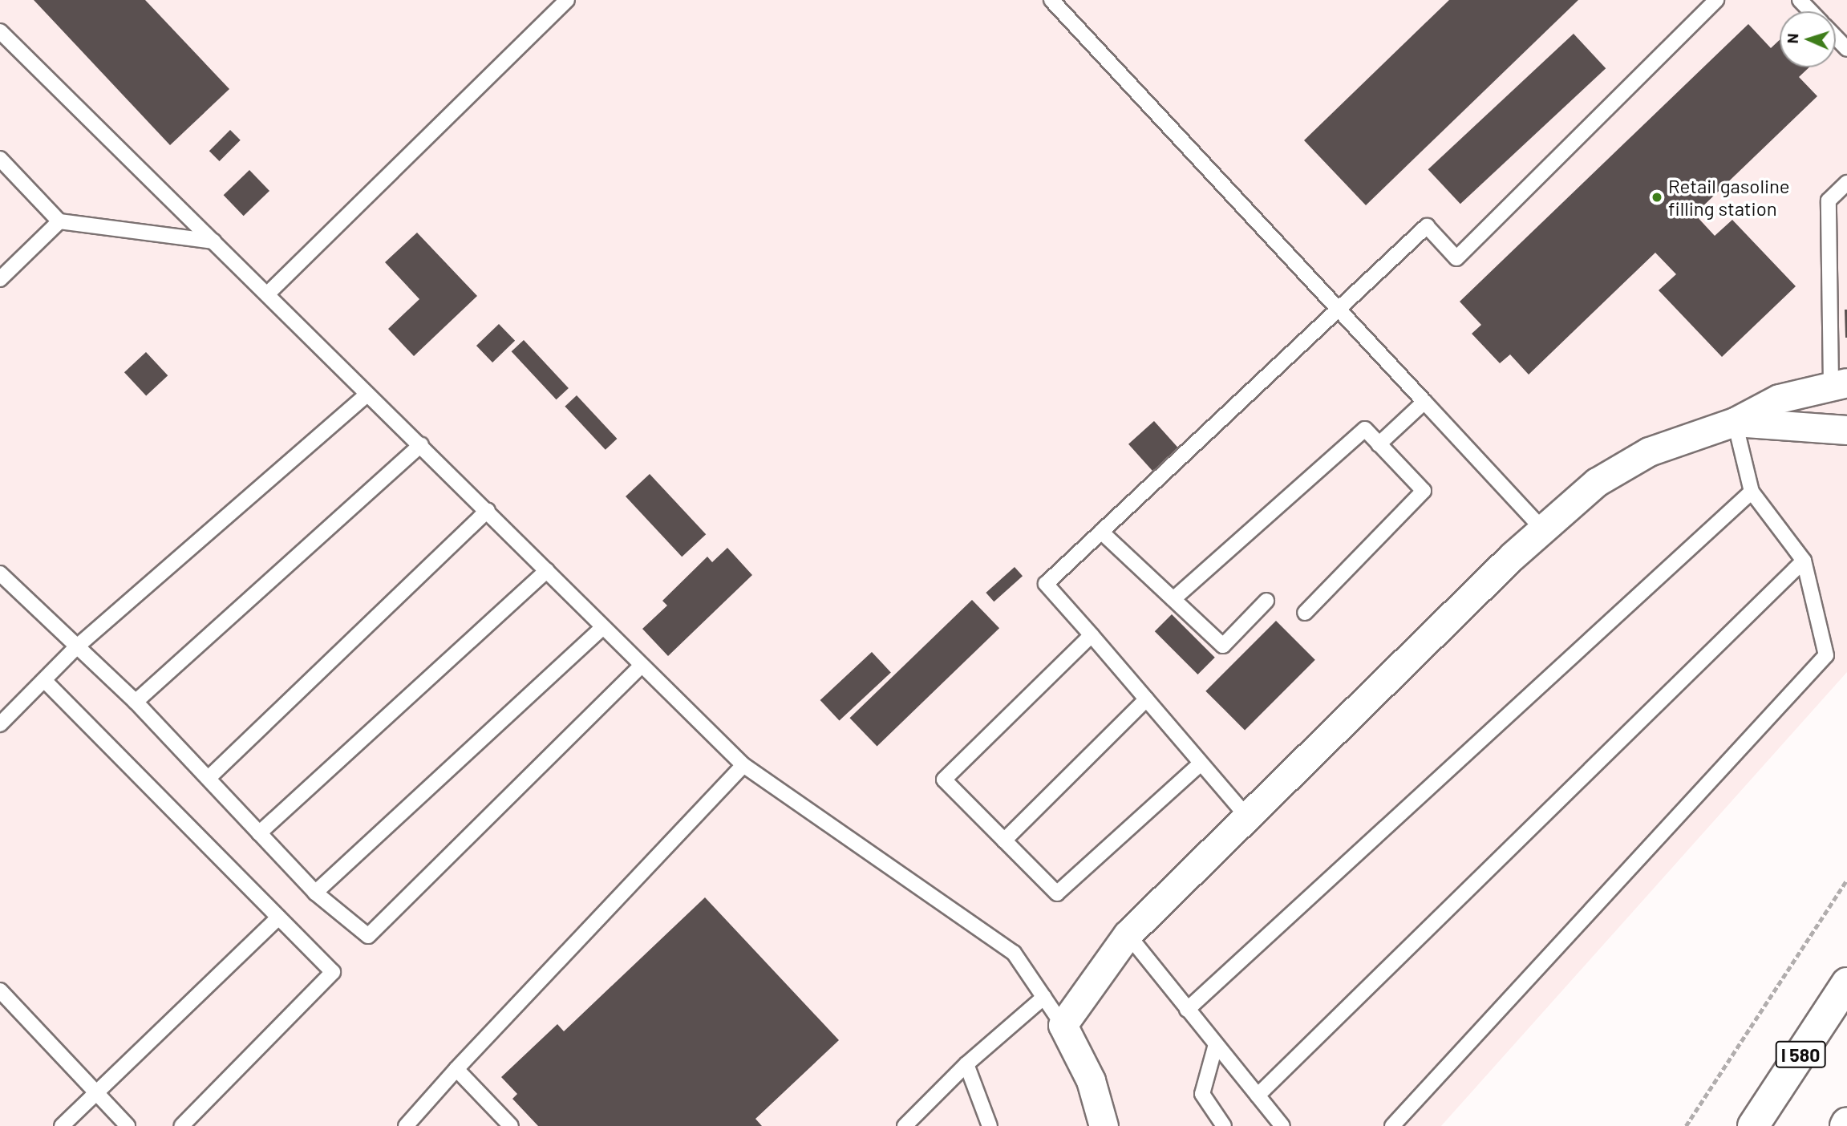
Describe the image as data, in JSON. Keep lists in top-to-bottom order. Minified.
{"streets":{"highway":["I 580"]},"places":["Retail gasoline filling station"],"north":"left"}
